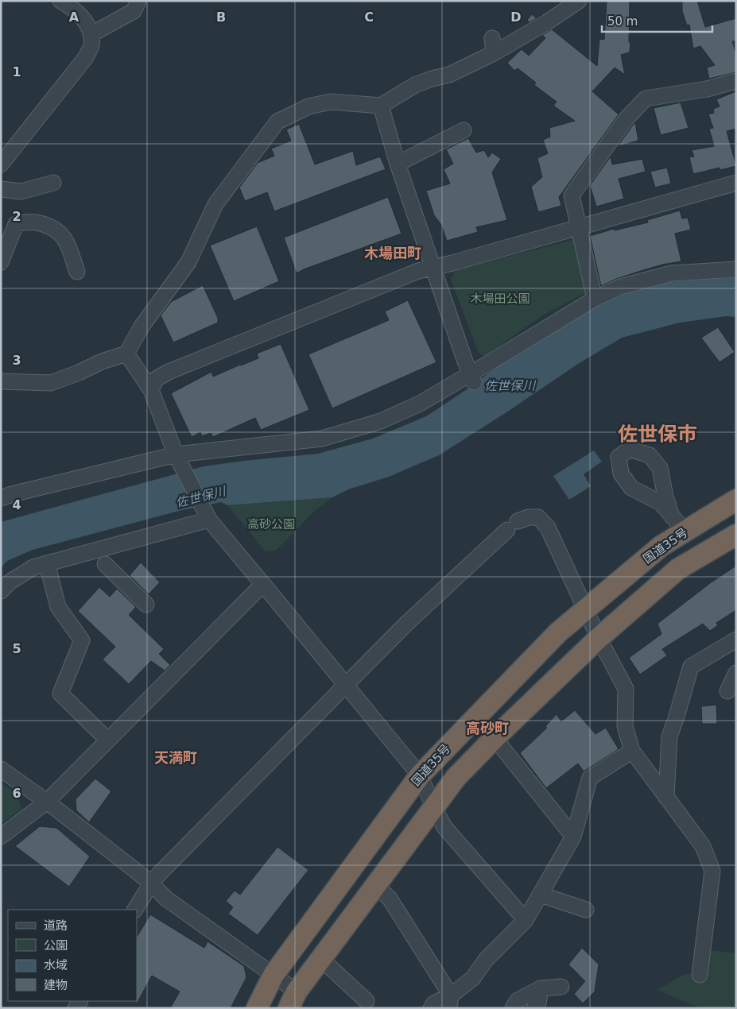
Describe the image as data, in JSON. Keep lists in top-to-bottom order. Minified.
{"streets":{"highway":["国道35号"]},"districts":["木場田町","佐世保市","高砂町","天満町"],"water":["佐世保川"],"parks":["木場田公園","高砂公園"],"legend":["道路","公園","水域","建物"],"scale_bar":"50 m","grid":{"columns":["A","B","C","D"],"rows":["1","2","3","4","5","6"]}}
